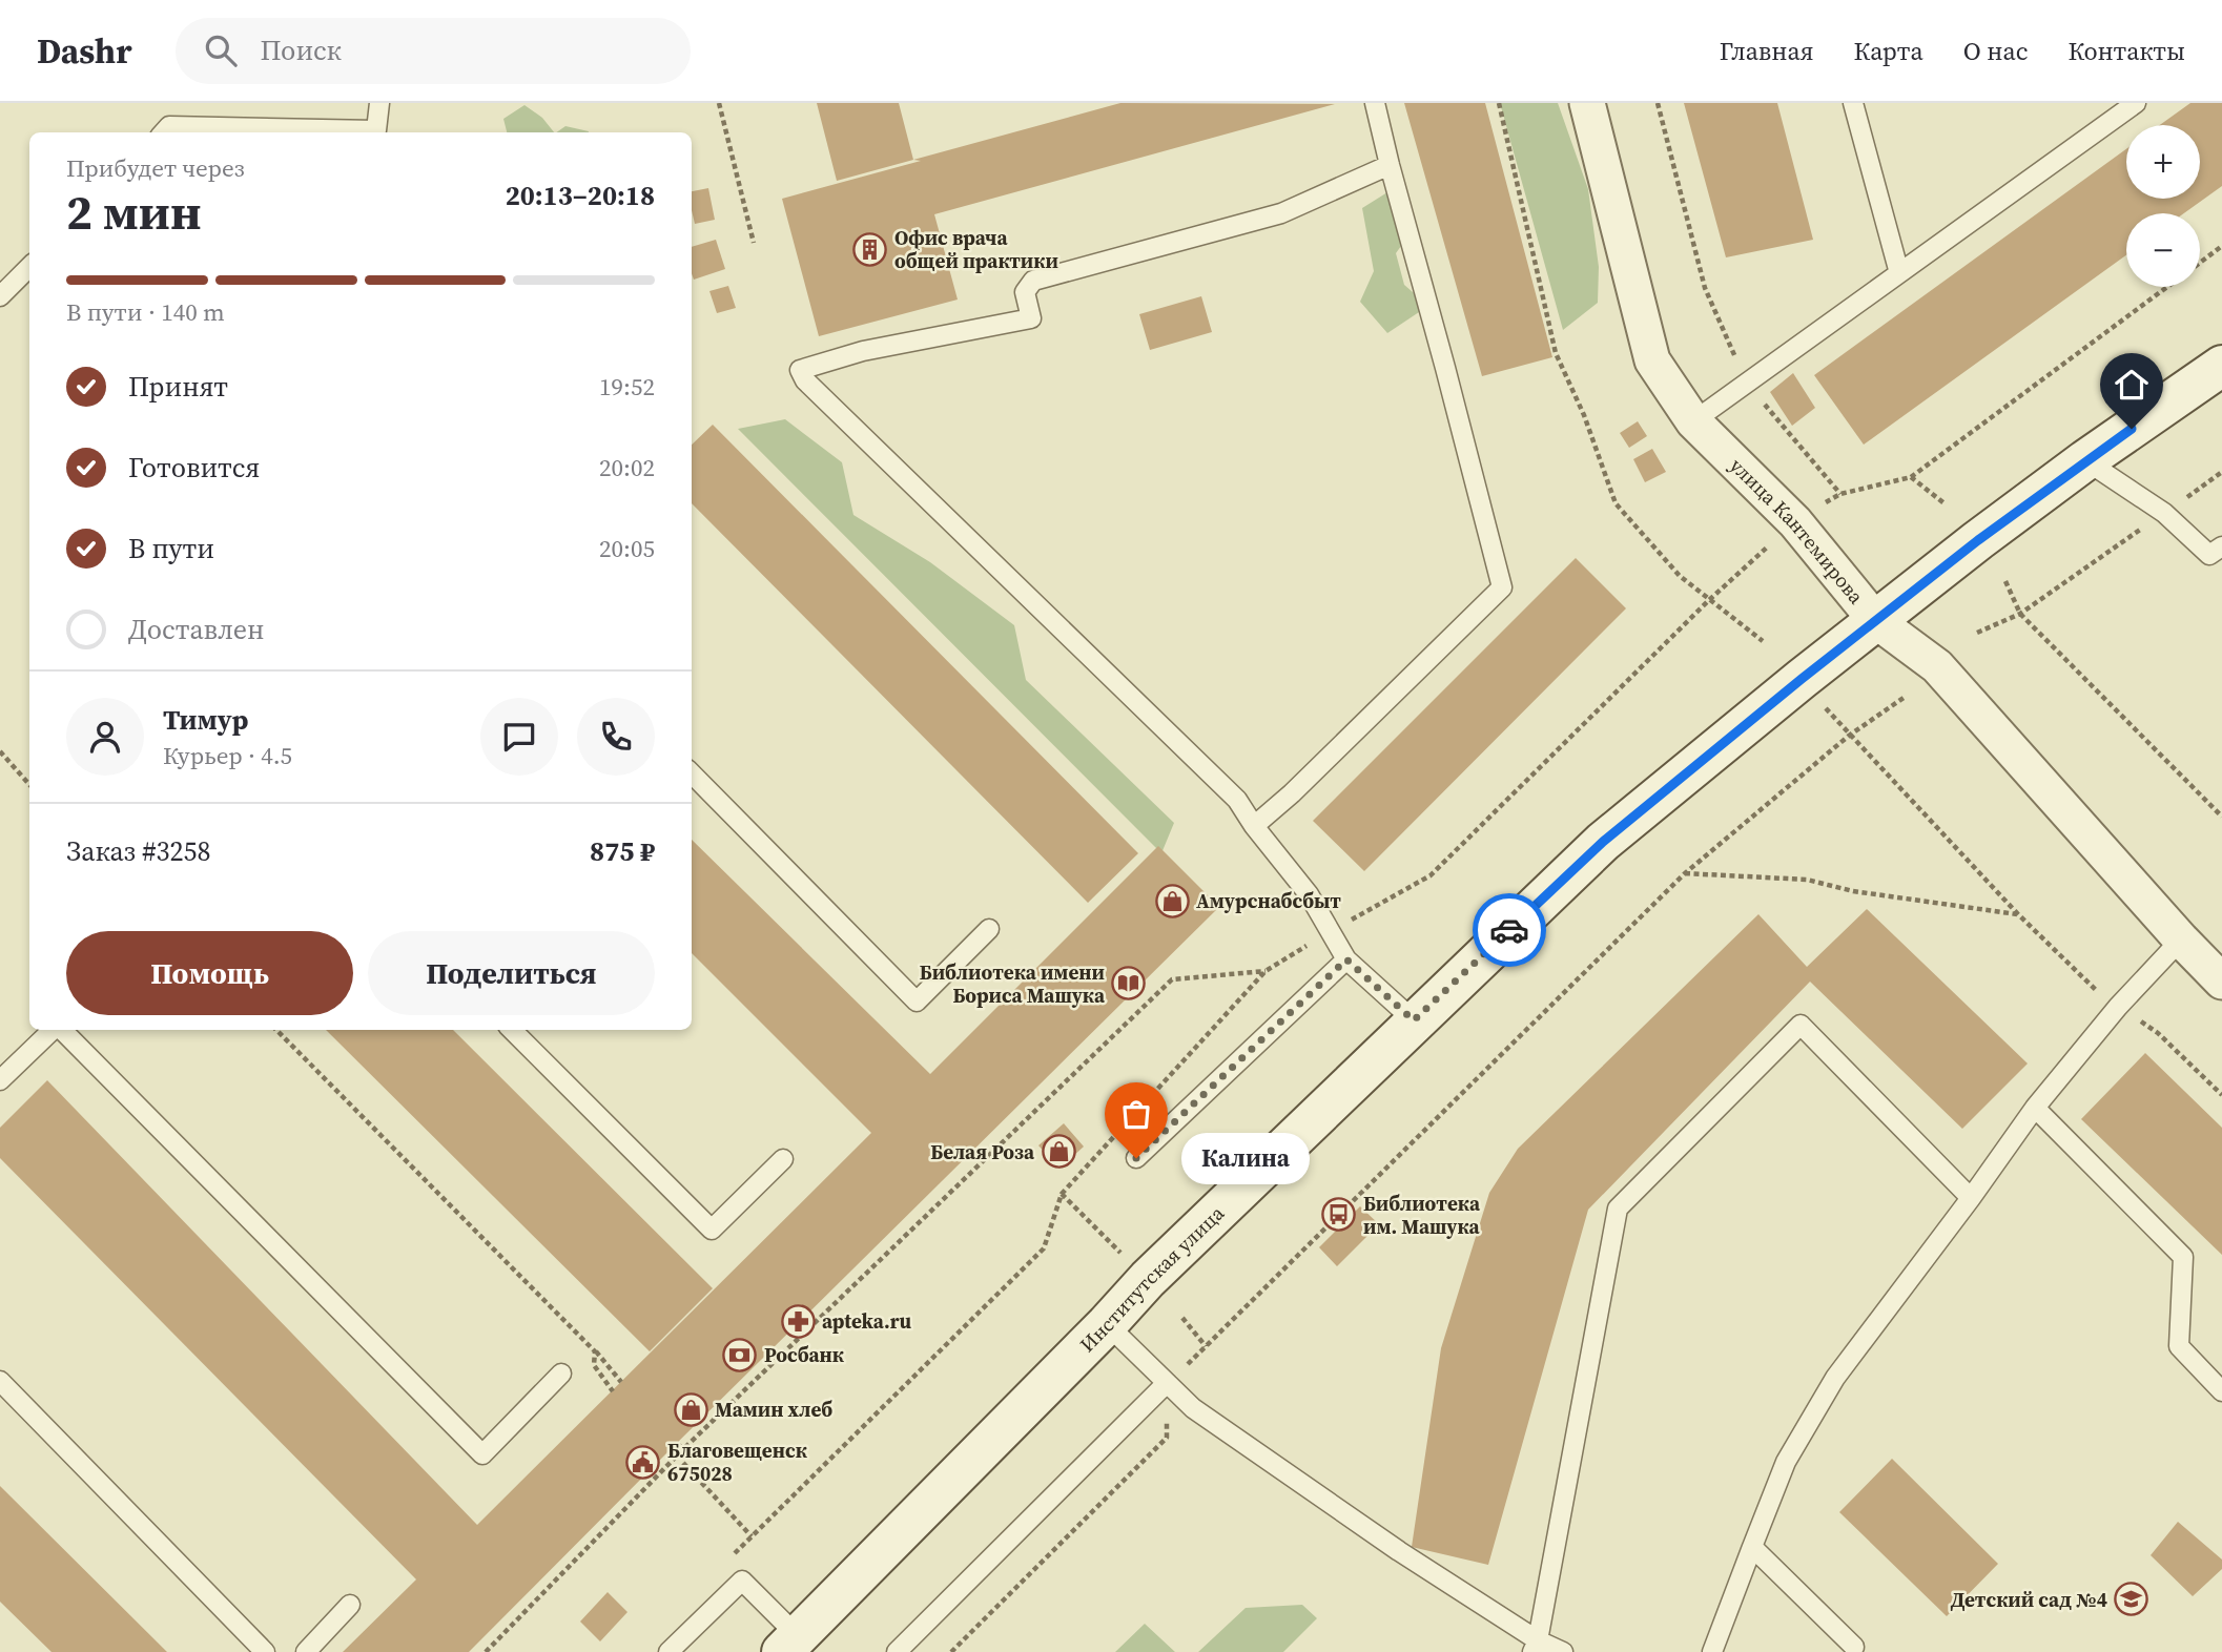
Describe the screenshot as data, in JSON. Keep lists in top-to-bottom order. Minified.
{"streets":{"main road":["Институтская улица"],"street":["улица Кантемирова"]},"crossings":[["улица Кантемирова","Институтская улица"]],"places":{"building":["Офис врача общей практики"],"shop":["Амурснабсбыт","Белая Роза","Мамин хлеб"],"library":["Библиотека имени Бориса Машука"],"other":["Калина"],"bus stop":["Библиотека им. Машука"],"pharmacy":["apteka.ru"],"bank":["Росбанк"],"public building":["Благовещенск 675028"],"school or university":["Детский сад №4"]},"page":{"header":"Dashr","search":"Поиск","nav":["Главная","Карта","О нас","Контакты"],"map_buttons":["+","−"],"heading":["2 мин","Прибудет через","20:13–20:18"],"panel":["Тимур","Курьер · 4.5","Заказ #3258","875 ₽"],"bar":"В пути · 140 m","list":[["Принят","19:52"],["Готовится","20:02"],["В пути","20:05"],"Доставлен"],"buttons":["Помощь","Поделиться"],"bubble":"Калина"}}
